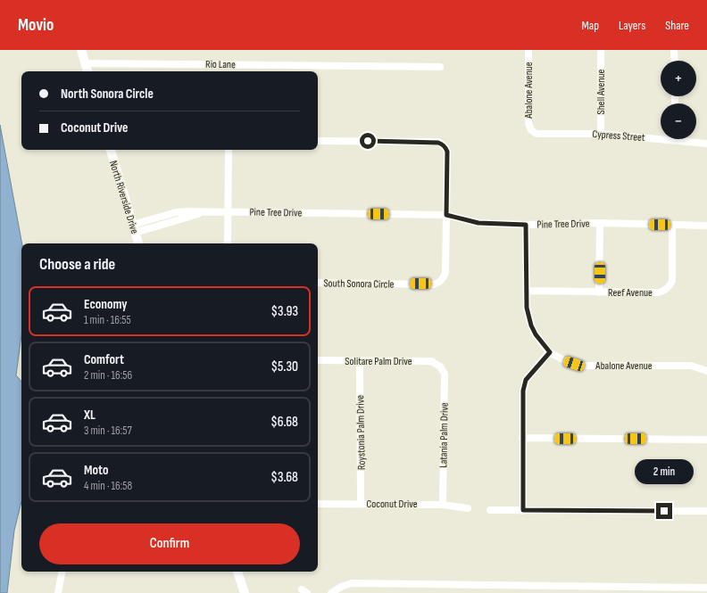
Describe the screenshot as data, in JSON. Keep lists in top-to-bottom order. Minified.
{"streets":{"street":["Rio Lane","Abalone Avenue","Shell Avenue","Cypress Street","North Riverside Drive","Pine Tree Drive","South Sonora Circle","Reef Avenue","Solitare Palm Drive","Roystonia Palm Drive","Latania Palm Drive","Coconut Drive"]},"crossings":[["Abalone Avenue","Cypress Street"],["Abalone Avenue","Pine Tree Drive"],["Abalone Avenue","Reef Avenue"],["Shell Avenue","Cypress Street"],["North Riverside Drive","Pine Tree Drive"],["Pine Tree Drive","South Sonora Circle"],["Pine Tree Drive","Reef Avenue"],["Solitare Palm Drive","Roystonia Palm Drive"],["Solitare Palm Drive","Latania Palm Drive"],["Roystonia Palm Drive","Coconut Drive"],["Latania Palm Drive","Coconut Drive"]],"page":{"header":"Movio","nav":["Map","Layers","Share"],"map_buttons":["+","−"],"banner":["North Sonora Circle","Coconut Drive"],"heading":"Choose a ride","list":[{"name":"Economy","note":"1 min · 16:55","value":"$3.93"},{"name":"Comfort","note":"2 min · 16:56","value":"$5.30"},{"name":"XL","note":"3 min · 16:57","value":"$6.68"},{"name":"Moto","note":"4 min · 16:58","value":"$3.68"}],"bubble":"2 min","buttons":"Confirm"}}
